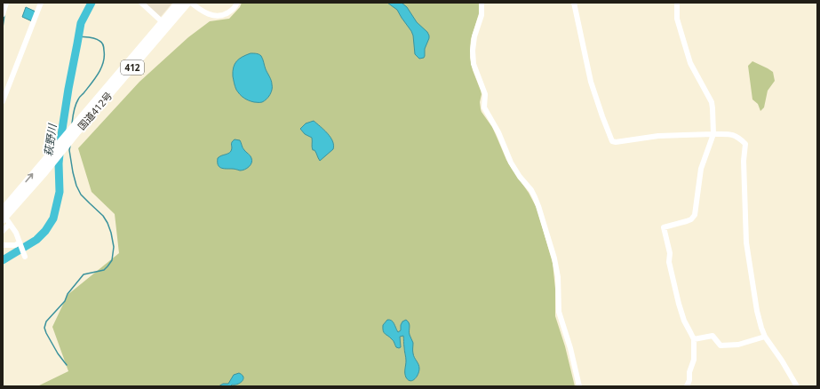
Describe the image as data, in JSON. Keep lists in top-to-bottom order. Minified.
{"streets":{"highway":["412","国道412号"]},"water":["萩野川"]}
